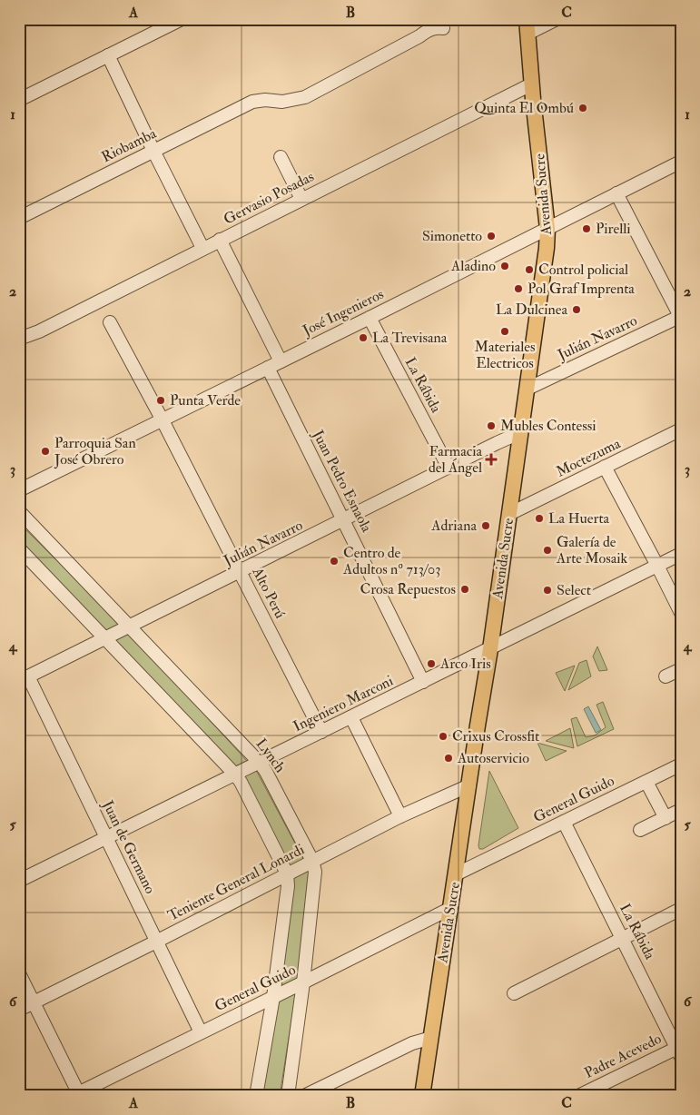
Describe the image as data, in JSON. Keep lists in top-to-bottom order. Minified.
{"streets":{"main road":["Avenida Sucre"],"street":["Riobamba","Gervasio Posadas","José Ingenieros","Julián Navarro","La Rábida","Moctezuma","Juan Pedro Esnaola","Alto Perú","Ingeniero Marconi","Lynch","General Guido","Juan de Germano","Teniente General Lonardi","Padre Acevedo"]},"crossings":[["Avenida Sucre","Gervasio Posadas"],["Avenida Sucre","José Ingenieros"],["Avenida Sucre","Julián Navarro"],["Avenida Sucre","Moctezuma"],["Avenida Sucre","Ingeniero Marconi"],["Avenida Sucre","General Guido"],["Avenida Sucre","Teniente General Lonardi"],["José Ingenieros","La Rábida"],["José Ingenieros","Juan Pedro Esnaola"],["José Ingenieros","Alto Perú"],["Julián Navarro","La Rábida"],["Julián Navarro","Juan Pedro Esnaola"],["Julián Navarro","Alto Perú"],["Julián Navarro","Lynch"],["Julián Navarro","Juan de Germano"],["La Rábida","General Guido"],["La Rábida","Padre Acevedo"],["Juan Pedro Esnaola","Ingeniero Marconi"],["Alto Perú","Ingeniero Marconi"],["Ingeniero Marconi","Lynch"],["Ingeniero Marconi","Juan de Germano"],["Lynch","General Guido"],["Lynch","Teniente General Lonardi"],["General Guido","Juan de Germano"],["Juan de Germano","Teniente General Lonardi"]],"places":{"other":["Quinta El Ombú","Pirelli","Simonetto","Aladino","Control policial","Pol Graf Imprenta","La Dulcinea","Materiales Electricos","La Trevisana","Punta Verde","Mubles Contessi","Parroquia San José Obrero","La Huerta","Adriana","Galería de Arte Mosaik","Centro de Adultos nº 713/03","Crosa Repuestos","Select","Arco Iris","Crixus Crossfit","Autoservicio"],"health":["Farmacia del Ángel"]},"grid":{"columns":["A","B","C"],"rows":["1","2","3","4","5","6"]}}
